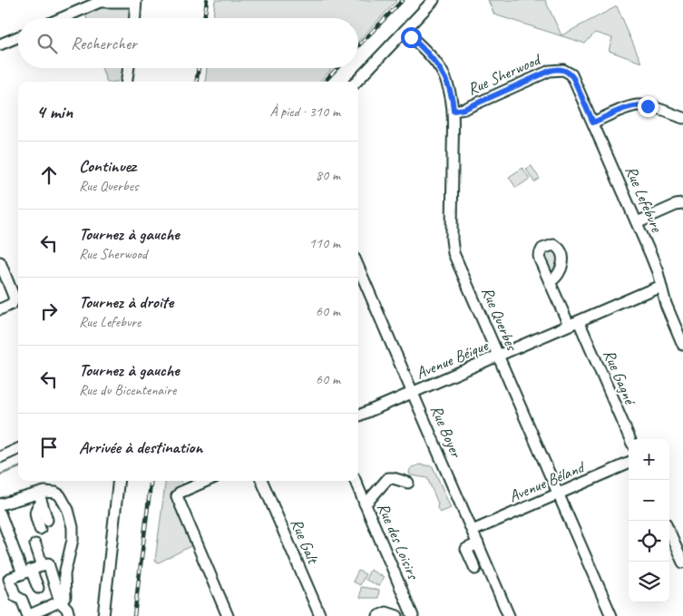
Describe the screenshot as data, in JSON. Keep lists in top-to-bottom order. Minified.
{"streets":{"street":["Rue Sherwood","Rue Lefebvre","Rue Querbes","Avenue Béique","Rue Gagné","Rue Boyer","Avenue Béland","Rue Galt","Rue des Loisirs"]},"crossings":[["Rue Sherwood","Rue Lefebvre"],["Rue Sherwood","Rue Querbes"],["Rue Lefebvre","Avenue Béique"],["Rue Querbes","Avenue Béique"],["Rue Querbes","Avenue Béland"],["Avenue Béique","Rue Gagné"],["Avenue Béique","Rue Boyer"],["Rue Boyer","Avenue Béland"]],"page":{"search":"Rechercher","heading":["4 min","À pied · 310 m"],"list":[["Continuez","Rue Querbes","80 m"],["Tournez à gauche","Rue Sherwood","110 m"],["Tournez à droite","Rue Lefebvre","60 m"],["Tournez à gauche","Rue du Bicentenaire","60 m"],"Arrivée à destination"],"map_buttons":["+","−"]}}
